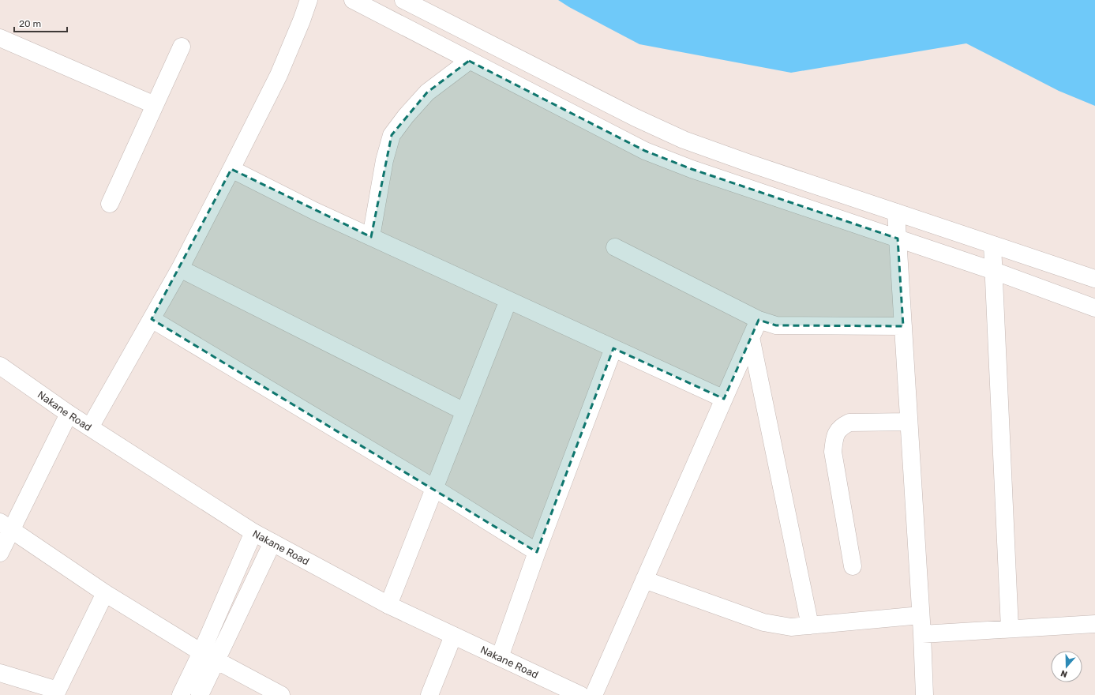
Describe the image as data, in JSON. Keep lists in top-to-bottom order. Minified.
{"streets":{"street":["Nakane Road"]},"scale_bar":"20 m","north":"bottom"}
